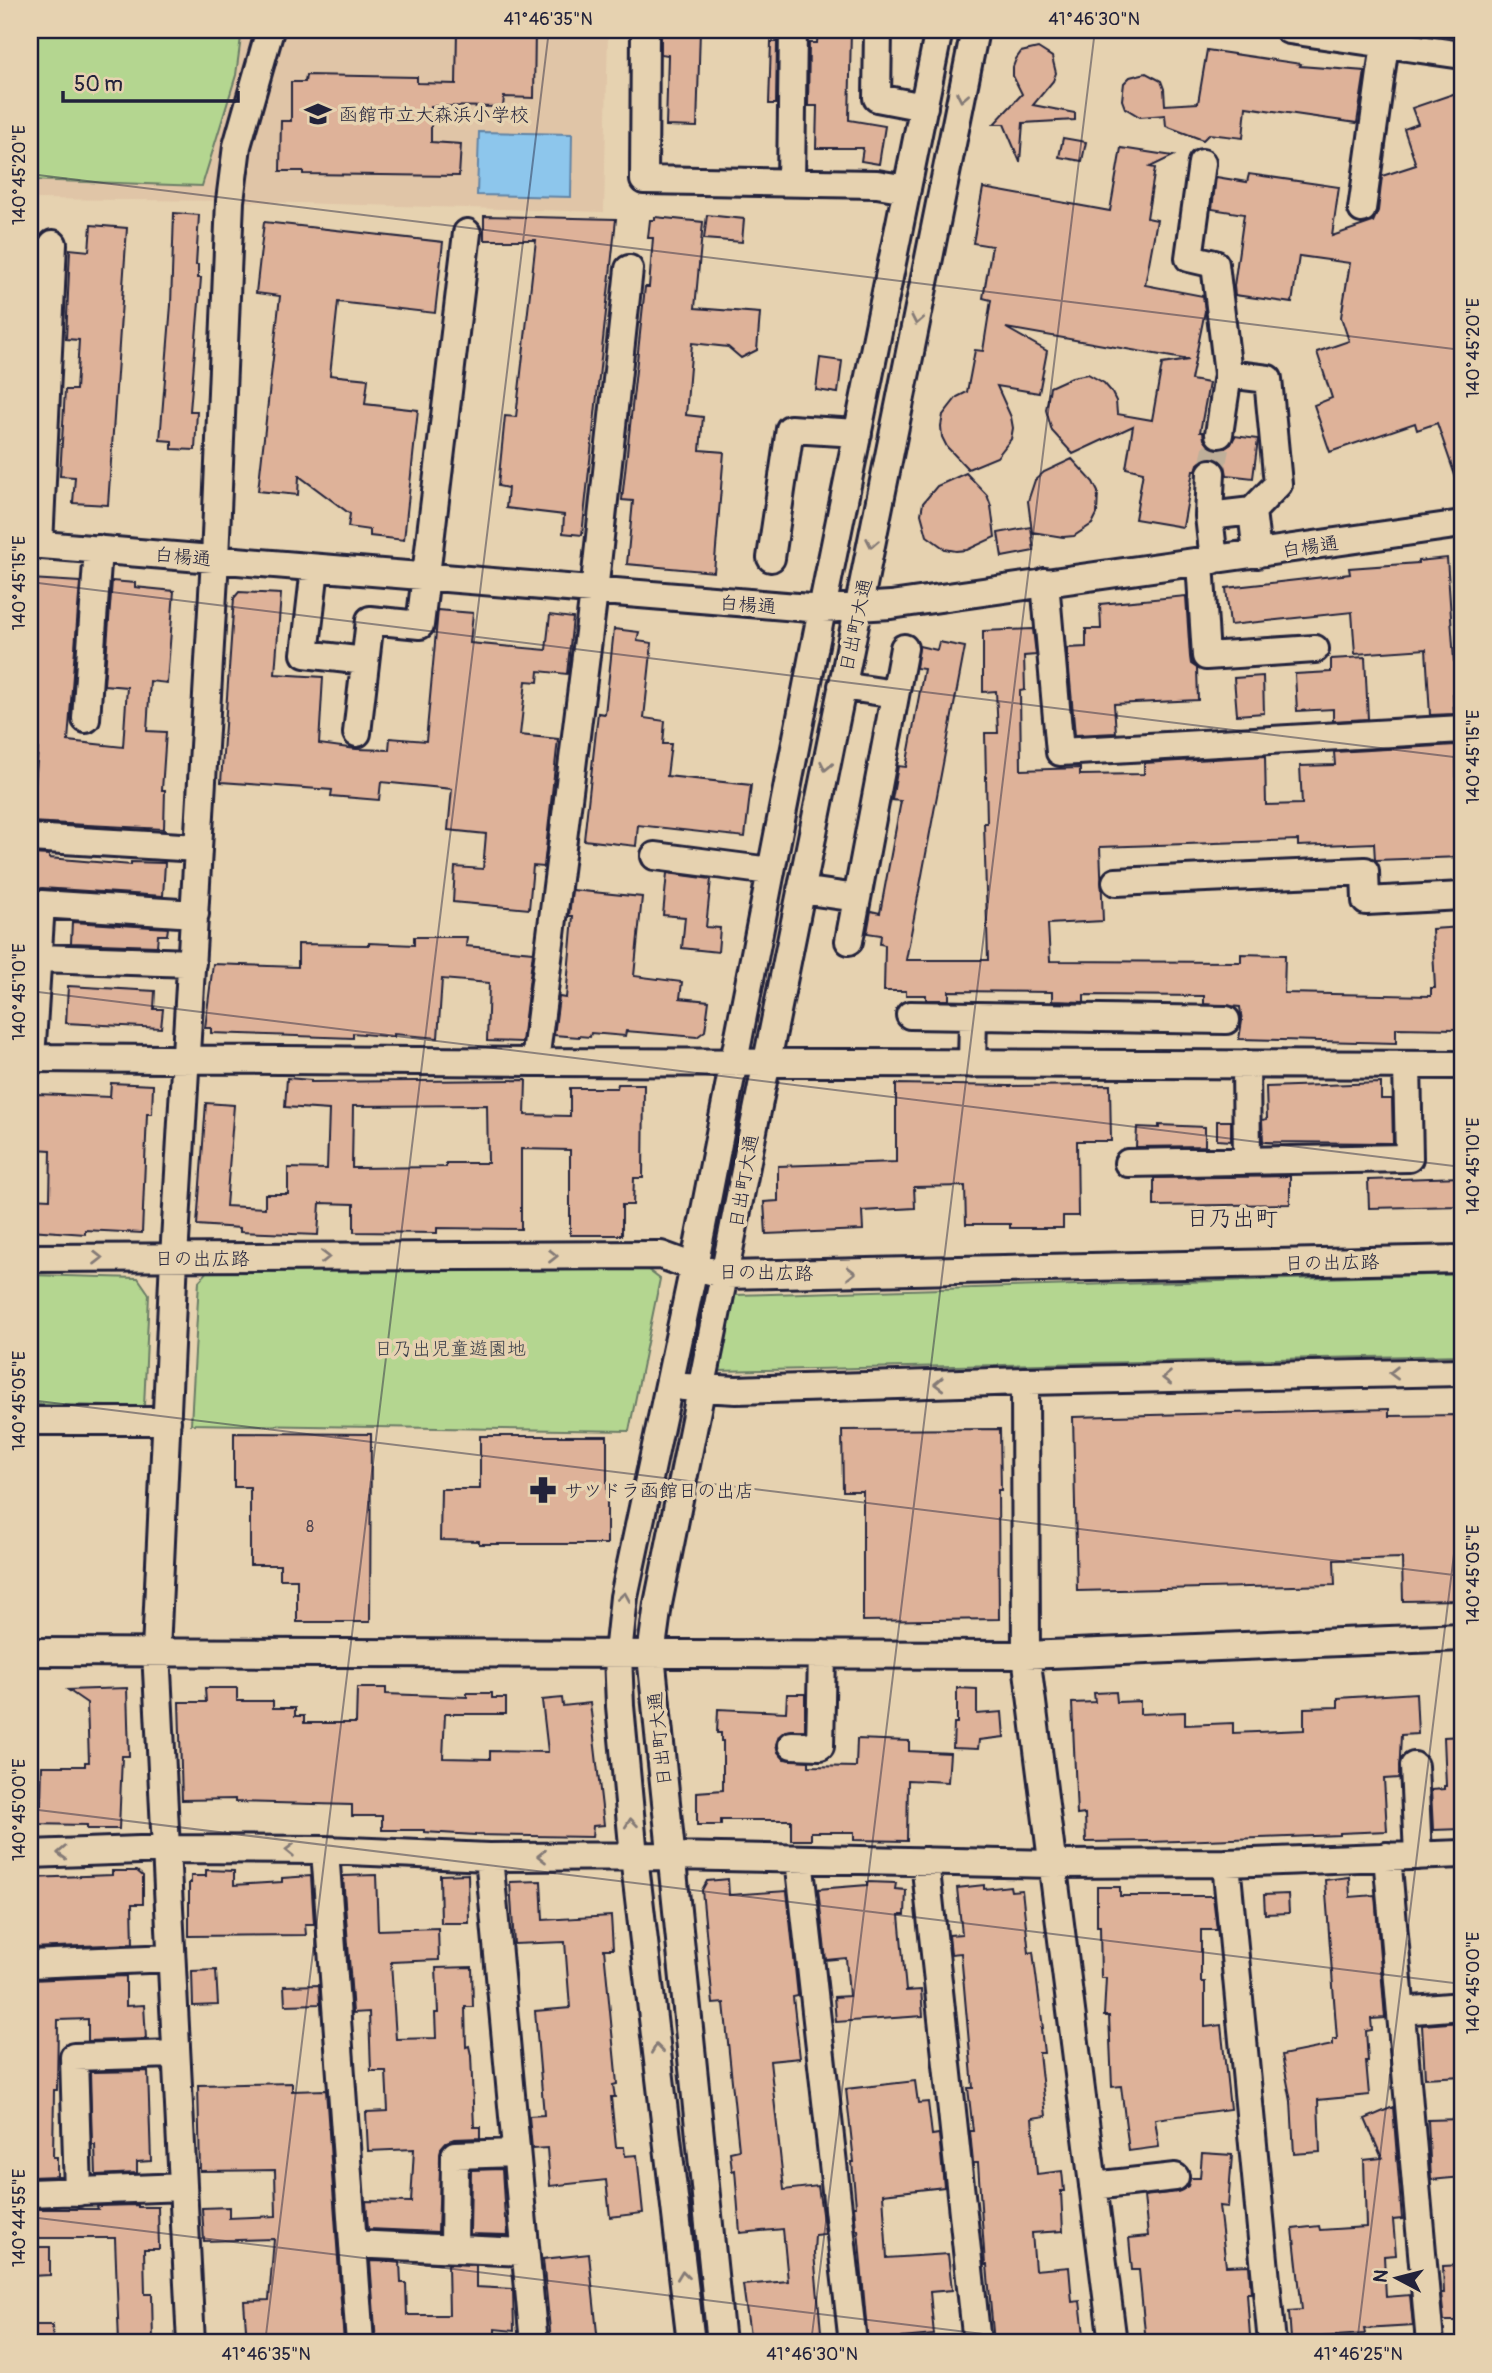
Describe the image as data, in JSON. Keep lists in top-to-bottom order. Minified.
{"streets":{"street":["白楊通","日出町大通","日の出広路"]},"crossings":[["白楊通","日出町大通"],["日出町大通","日の出広路"]],"districts":["日乃出町"],"parks":["日乃出児童遊園地"],"places":{"school or university":["函館市立大森浜小学校"],"pharmacy":["サツドラ函館日の出店"]},"house_numbers":["8"],"scale_bar":"50 m","north":"left","coordinates":["41°46'35\"N","41°46'30\"N","140°45'20\"E","140°45'15\"E","140°45'10\"E","140°45'05\"E","140°45'00\"E","140°44'55\"E","41°46'25\"N"]}
